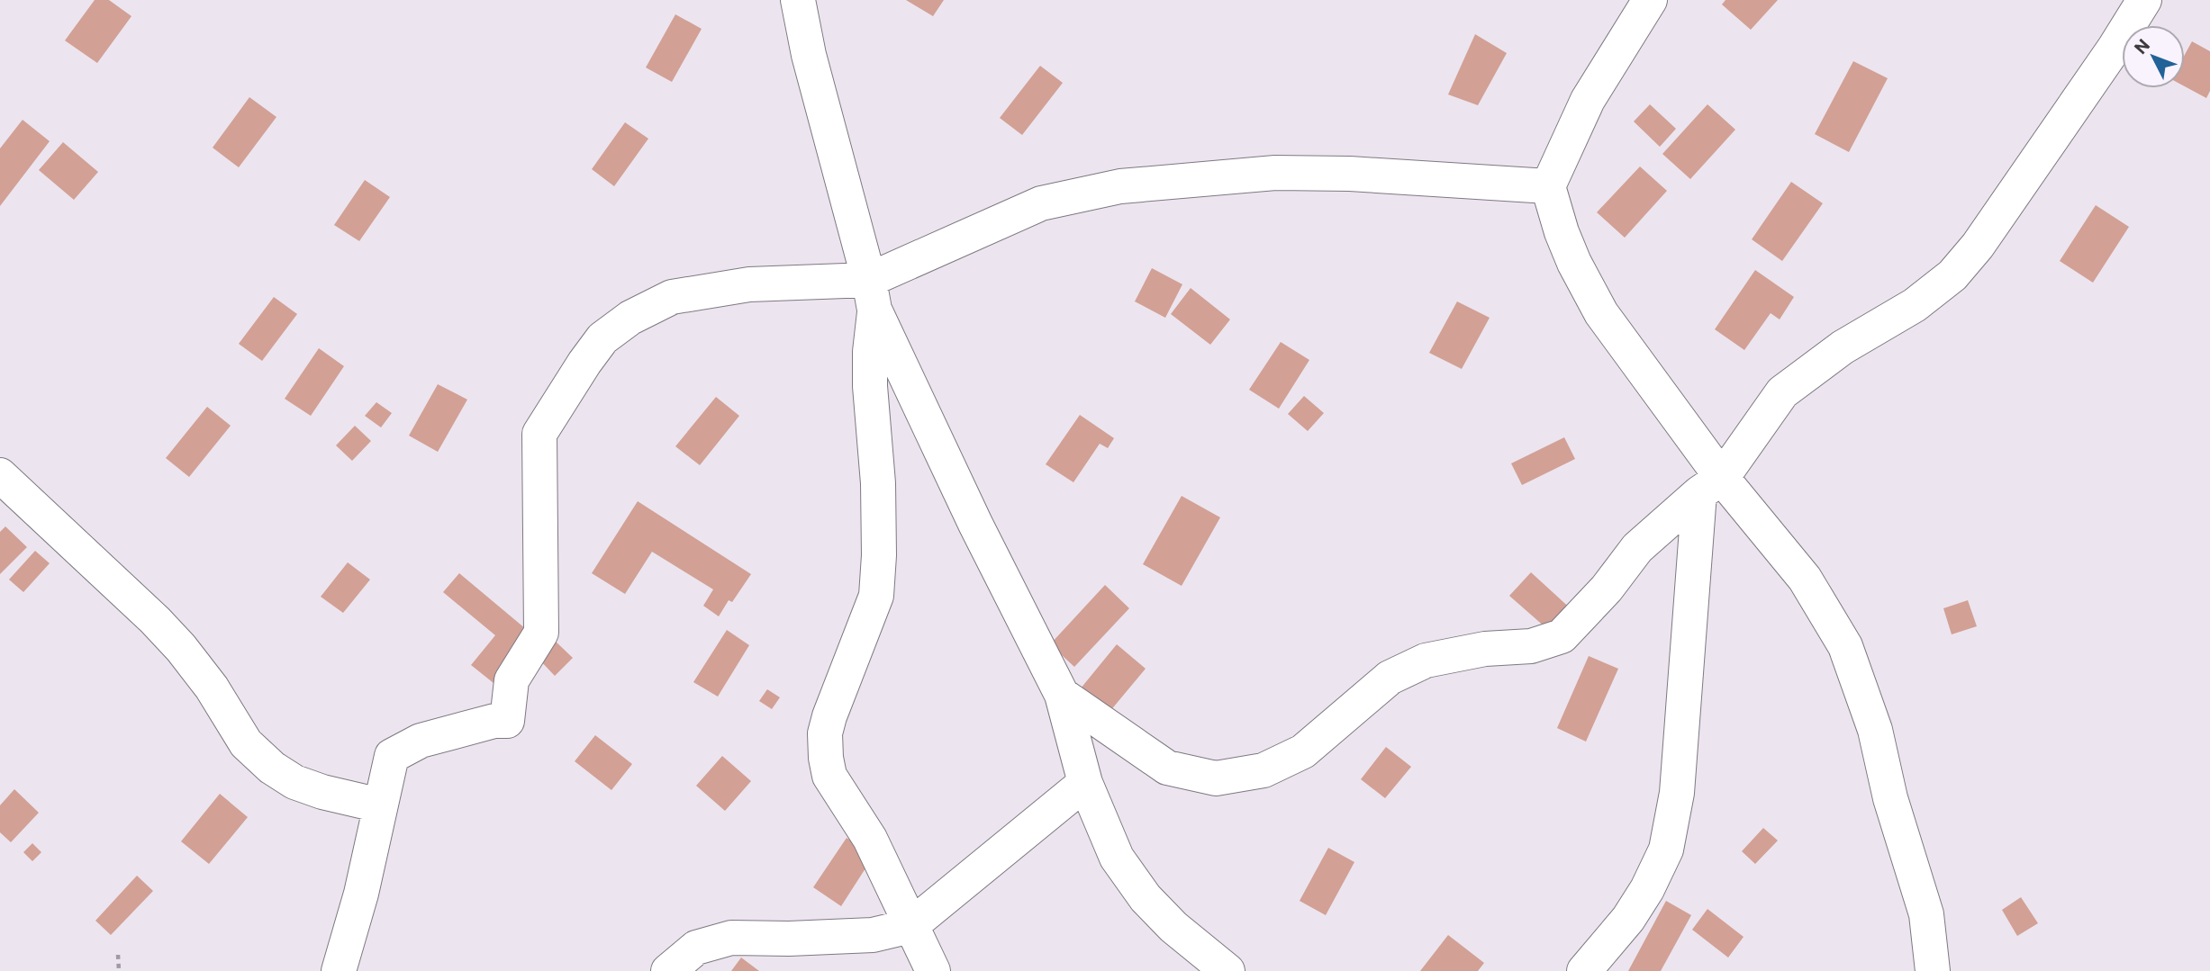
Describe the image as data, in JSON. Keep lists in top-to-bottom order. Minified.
{"north":"top left"}
